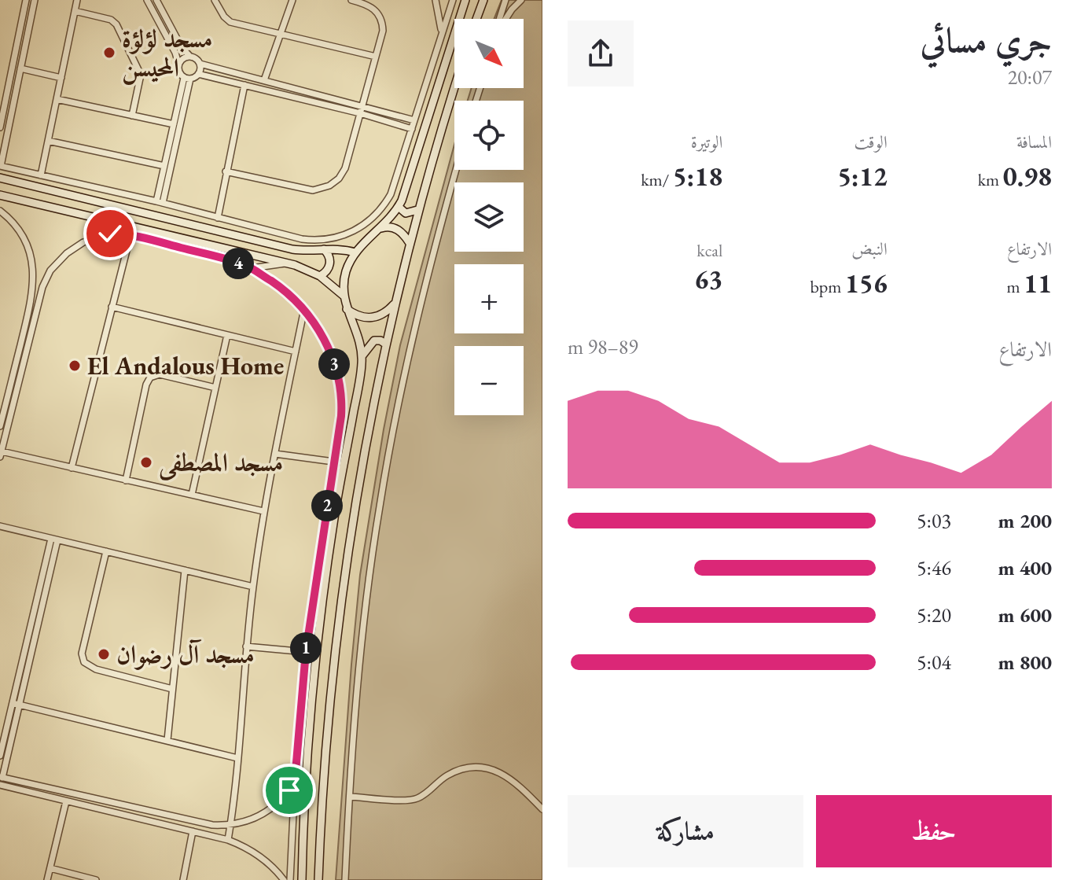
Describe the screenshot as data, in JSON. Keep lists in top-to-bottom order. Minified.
{"places":["مسجد لؤلؤة المحيسن","El Andalous Home","مسجد المصطفى","مسجد آل رضوان"],"north":"bottom right","page":{"heading":["جري مسائي","20:07"],"map_buttons":["+","−"],"stats":[["المسافة","0.98 km"],["الوقت","5:12"],["الوتيرة","5:18 /km"],["الارتفاع","11 m"],["النبض","156 bpm"],["kcal","63"]],"pins":["4","3","2","1"],"chart":["الارتفاع","89–98 m"],"list":[{"name":"200 m","note":"5:03"},{"name":"400 m","note":"5:46"},{"name":"600 m","note":"5:20"},{"name":"800 m","note":"5:04"}],"buttons":["حفظ","مشاركة"]}}
